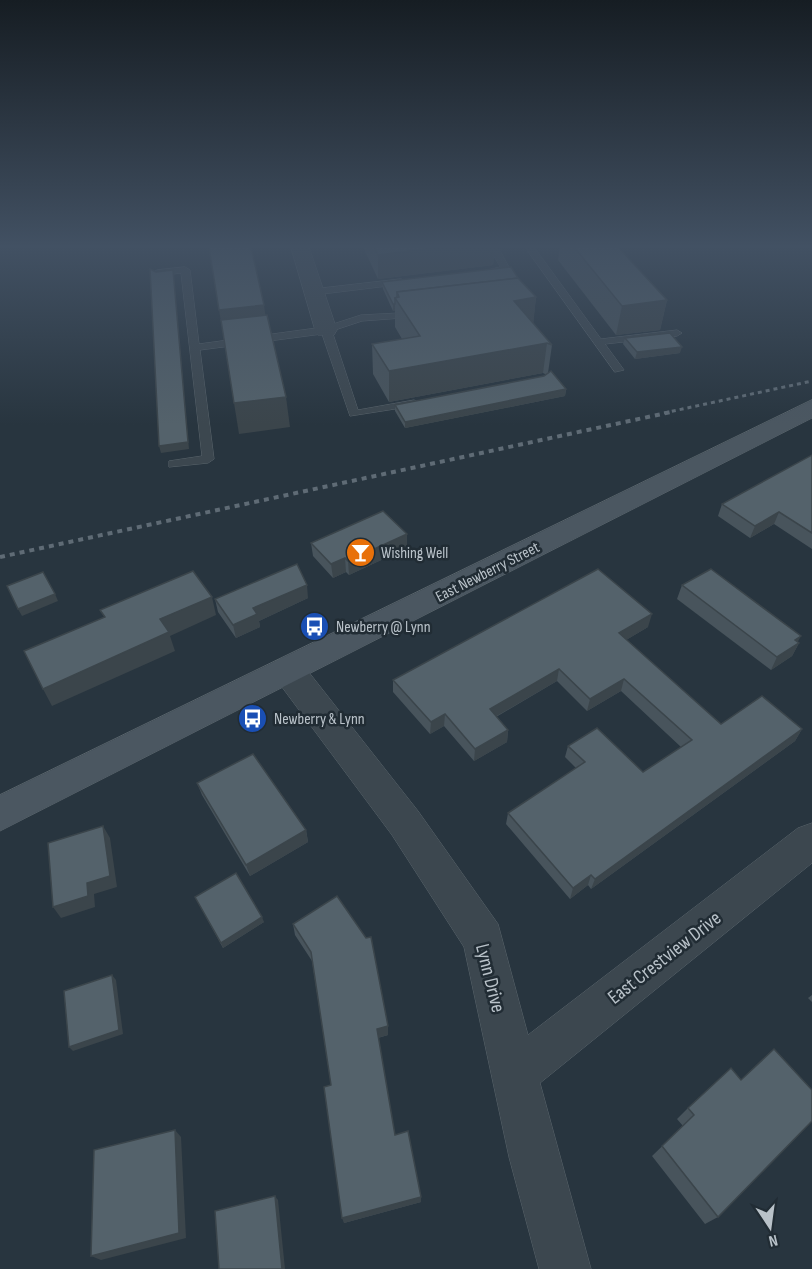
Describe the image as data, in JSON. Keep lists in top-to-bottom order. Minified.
{"streets":{"main road":["East Newberry Street"],"street":["East Crestview Drive","Lynn Drive"]},"crossings":[["East Newberry Street","Lynn Drive"],["East Crestview Drive","Lynn Drive"]],"places":{"bar":["Wishing Well"],"bus stop":["Newberry @ Lynn","Newberry & Lynn"]},"north":"bottom"}
